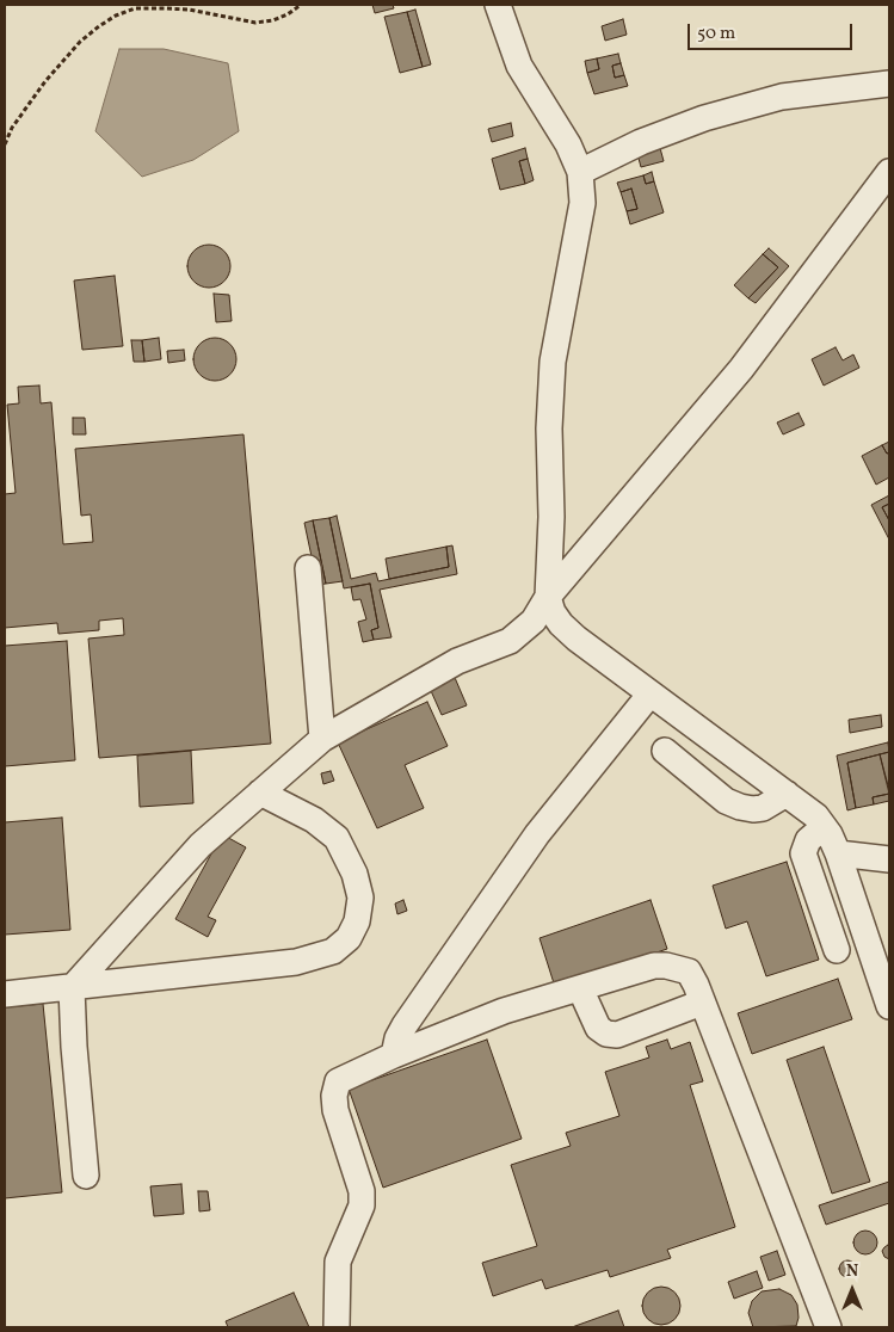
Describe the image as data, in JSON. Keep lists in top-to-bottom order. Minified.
{"scale_bar":"50 m","north":"top"}
